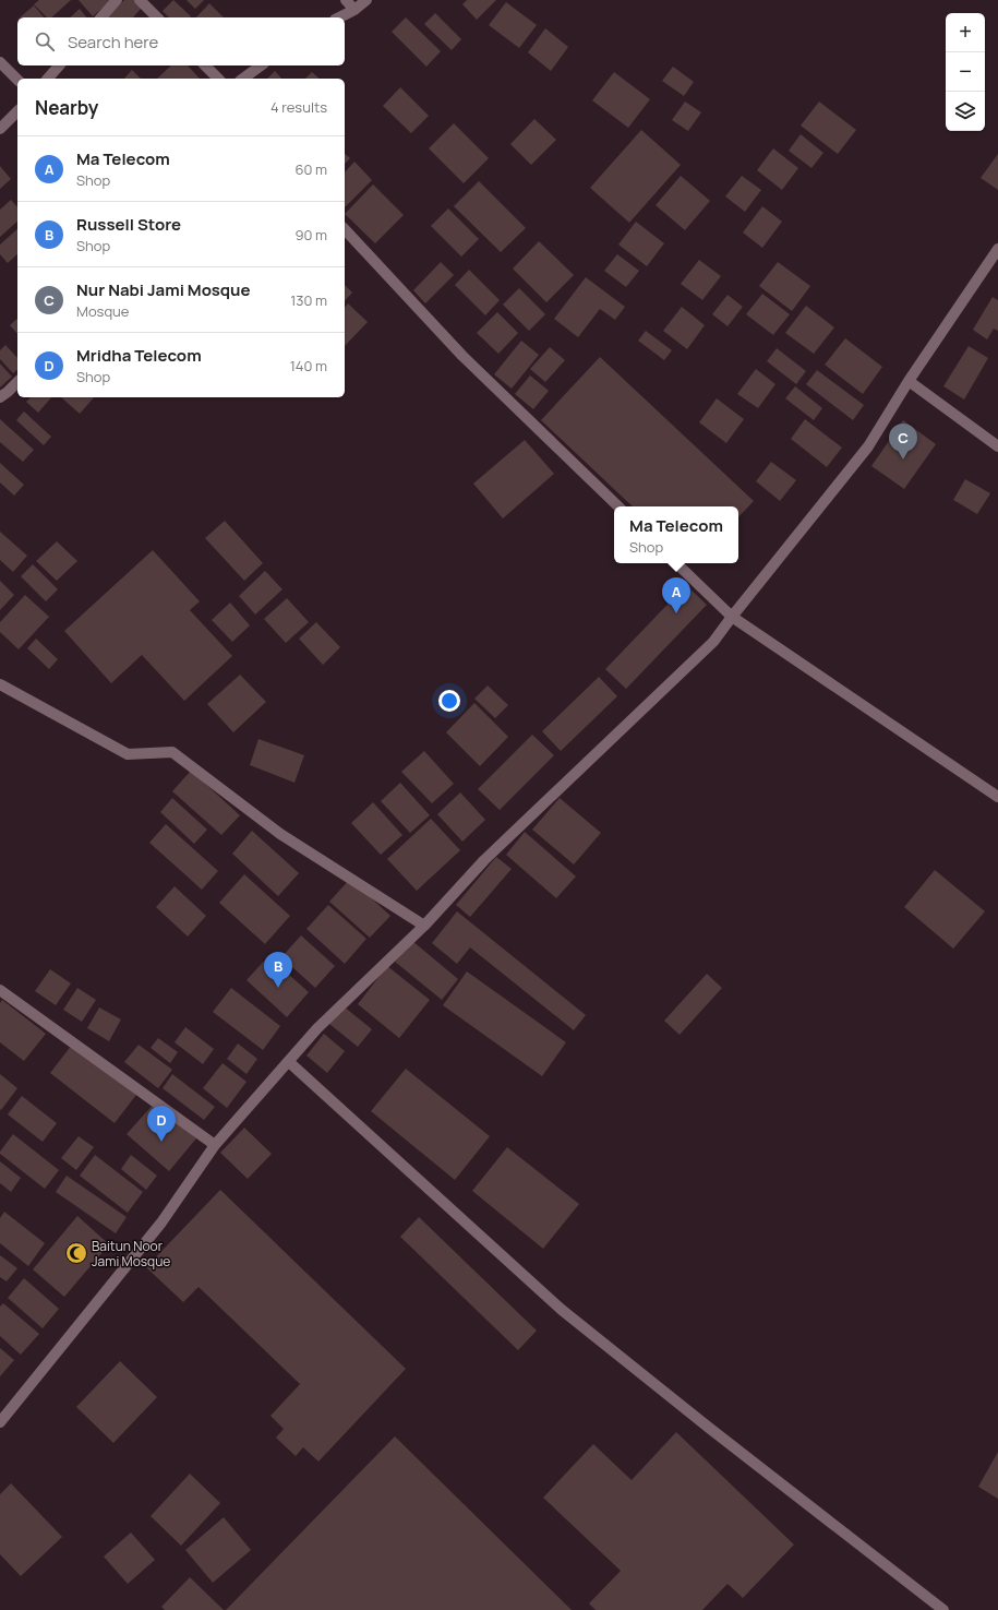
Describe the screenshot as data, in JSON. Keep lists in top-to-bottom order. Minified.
{"places":{"mosque":["Baitun Noor Jami Mosque"]},"page":{"map_buttons":["+","−"],"search":"Search here","heading":["Nearby","4 results"],"list":[{"mark":"A","name":"Ma Telecom","note":"Shop","value":"60 m"},{"mark":"B","name":"Russell Store","note":"Shop","value":"90 m"},{"mark":"C","name":"Nur Nabi Jami Mosque","note":"Mosque","value":"130 m"},{"mark":"D","name":"Mridha Telecom","note":"Shop","value":"140 m"}],"pins":["C","A","B","D"],"popup":["Ma Telecom","Shop"]}}
